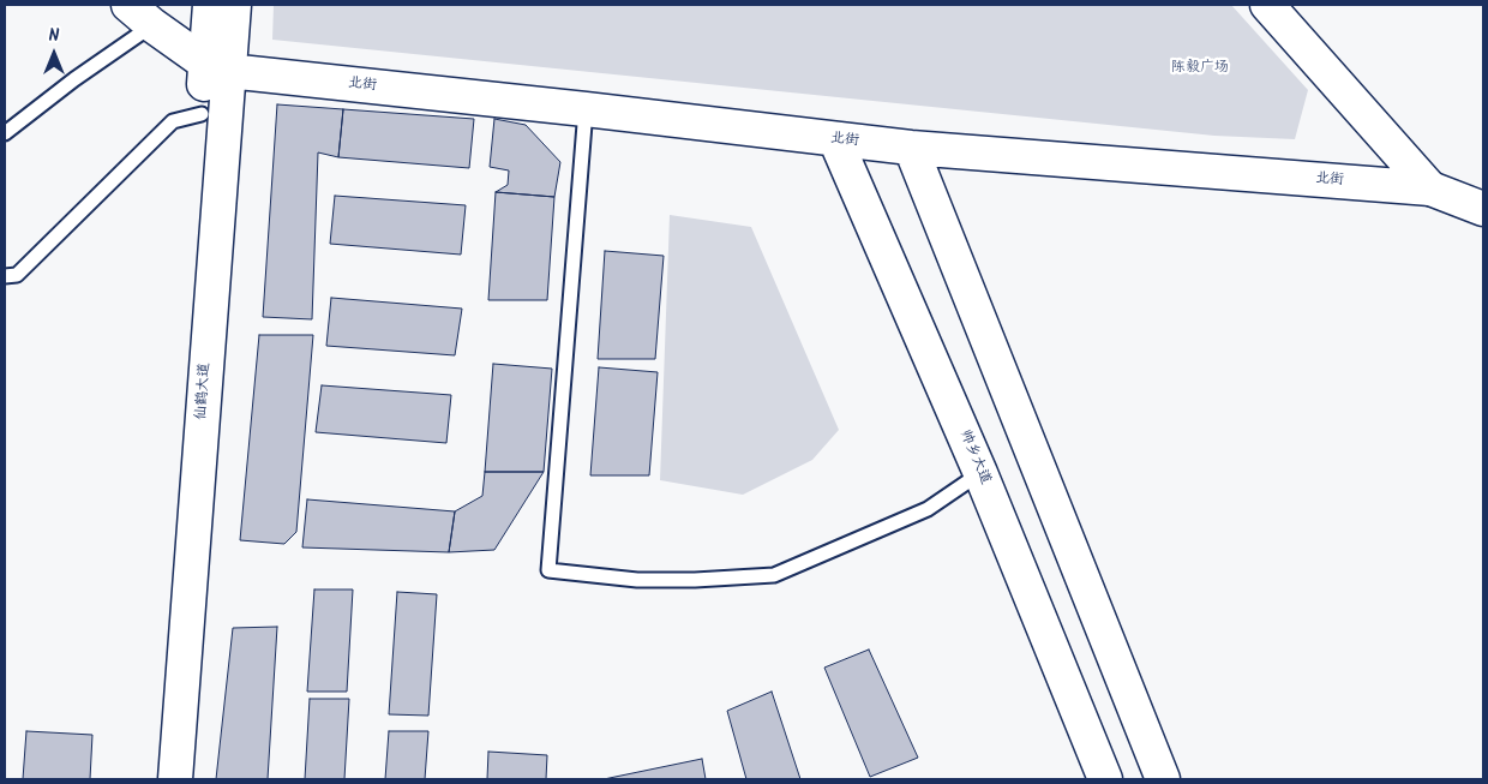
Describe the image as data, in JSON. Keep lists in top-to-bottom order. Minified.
{"streets":{"main road":["北街","仙鹤大道","帅乡大道"]},"crossings":[["北街","仙鹤大道"],["北街","帅乡大道"]],"parks":["陈毅广场"],"north":"top"}
